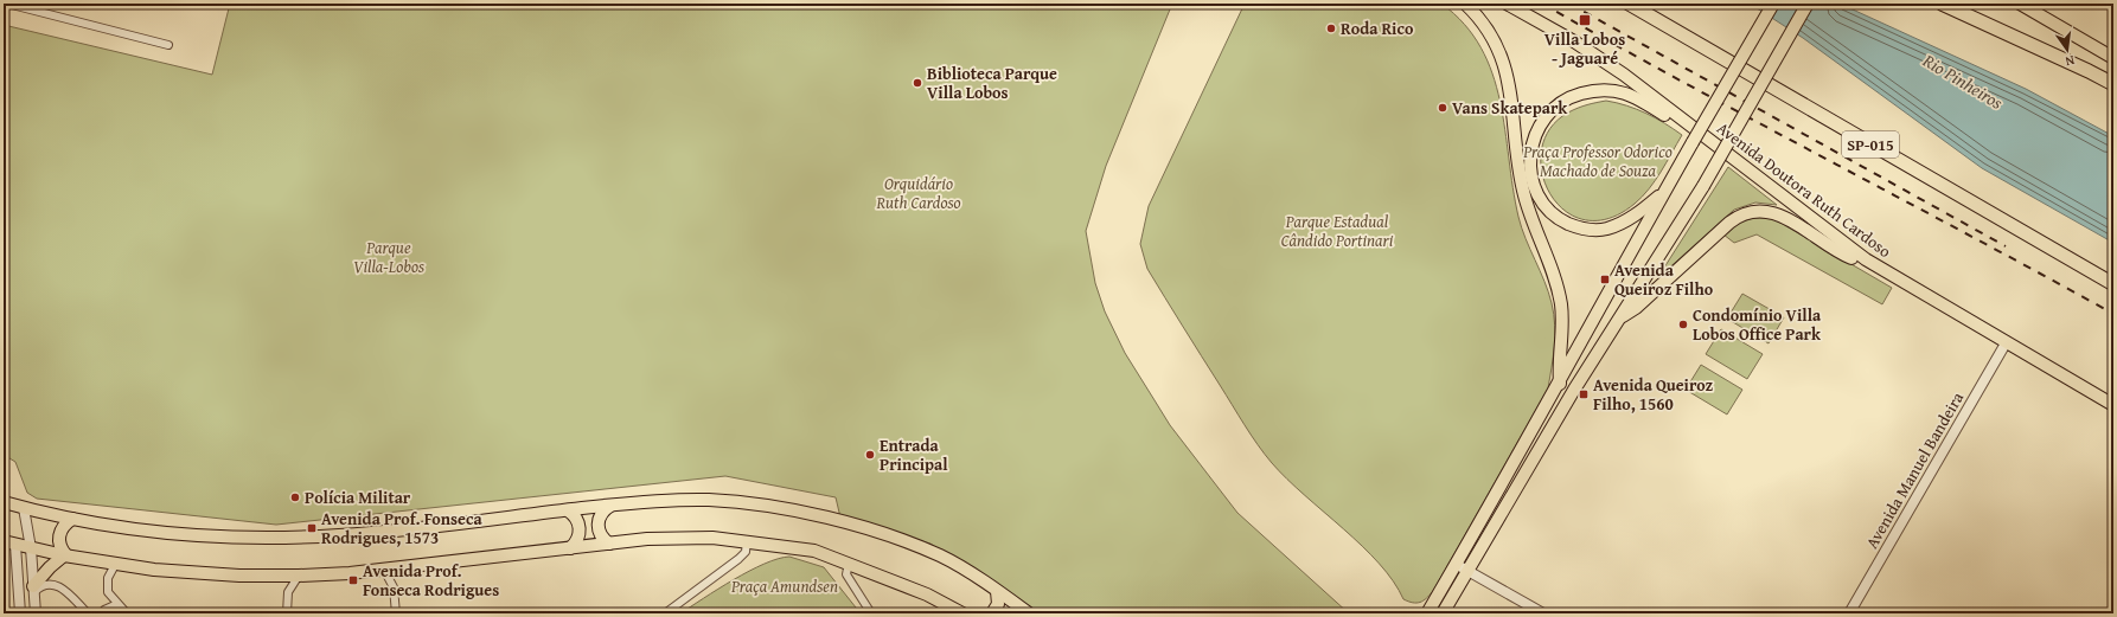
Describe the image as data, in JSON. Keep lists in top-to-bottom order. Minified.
{"streets":{"highway":["SP-015","Avenida Doutora Ruth Cardoso"],"street":["Avenida Manuel Bandeira"]},"crossings":[["Avenida Doutora Ruth Cardoso","Avenida Manuel Bandeira"]],"water":["Rio Pinheiros"],"parks":["Praça Professor Odorico Machado de Souza","Orquidário Ruth Cardoso","Parque Estadual Cândido Portinari","Parque Villa-Lobos","Praça Amundsen"],"places":{"transit":["Villa Lobos - Jaguaré","Avenida Queiroz Filho","Avenida Queiroz Filho, 1560","Avenida Prof. Fonseca Rodrigues, 1573","Avenida Prof. Fonseca Rodrigues"],"other":["Roda Rico","Biblioteca Parque Villa Lobos","Vans Skatepark","Condomínio Villa Lobos Office Park","Entrada Principal","Polícia Militar"]},"north":"bottom"}
